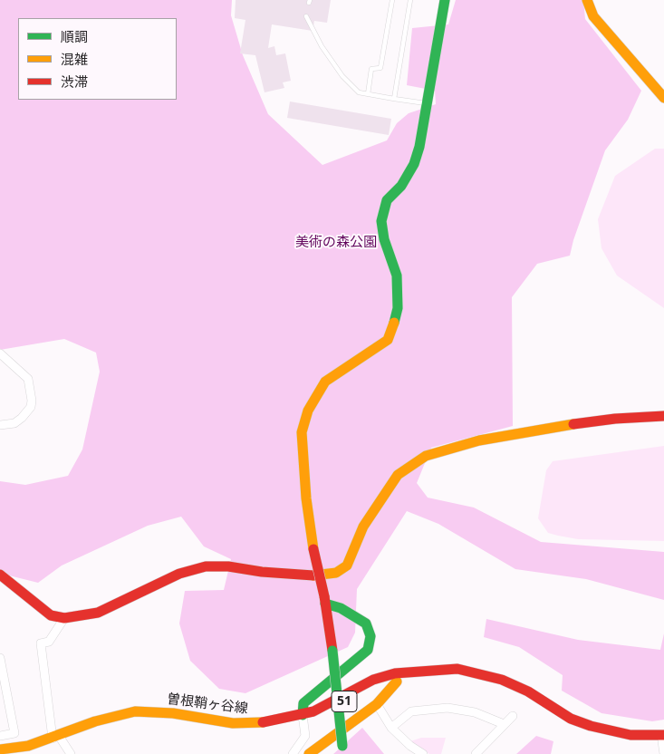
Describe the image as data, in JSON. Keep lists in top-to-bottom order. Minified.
{"streets":{"street":["51","曽根鞘ヶ谷線"]},"parks":["美術の森公園"],"legend":["順調","混雑","渋滞"]}
